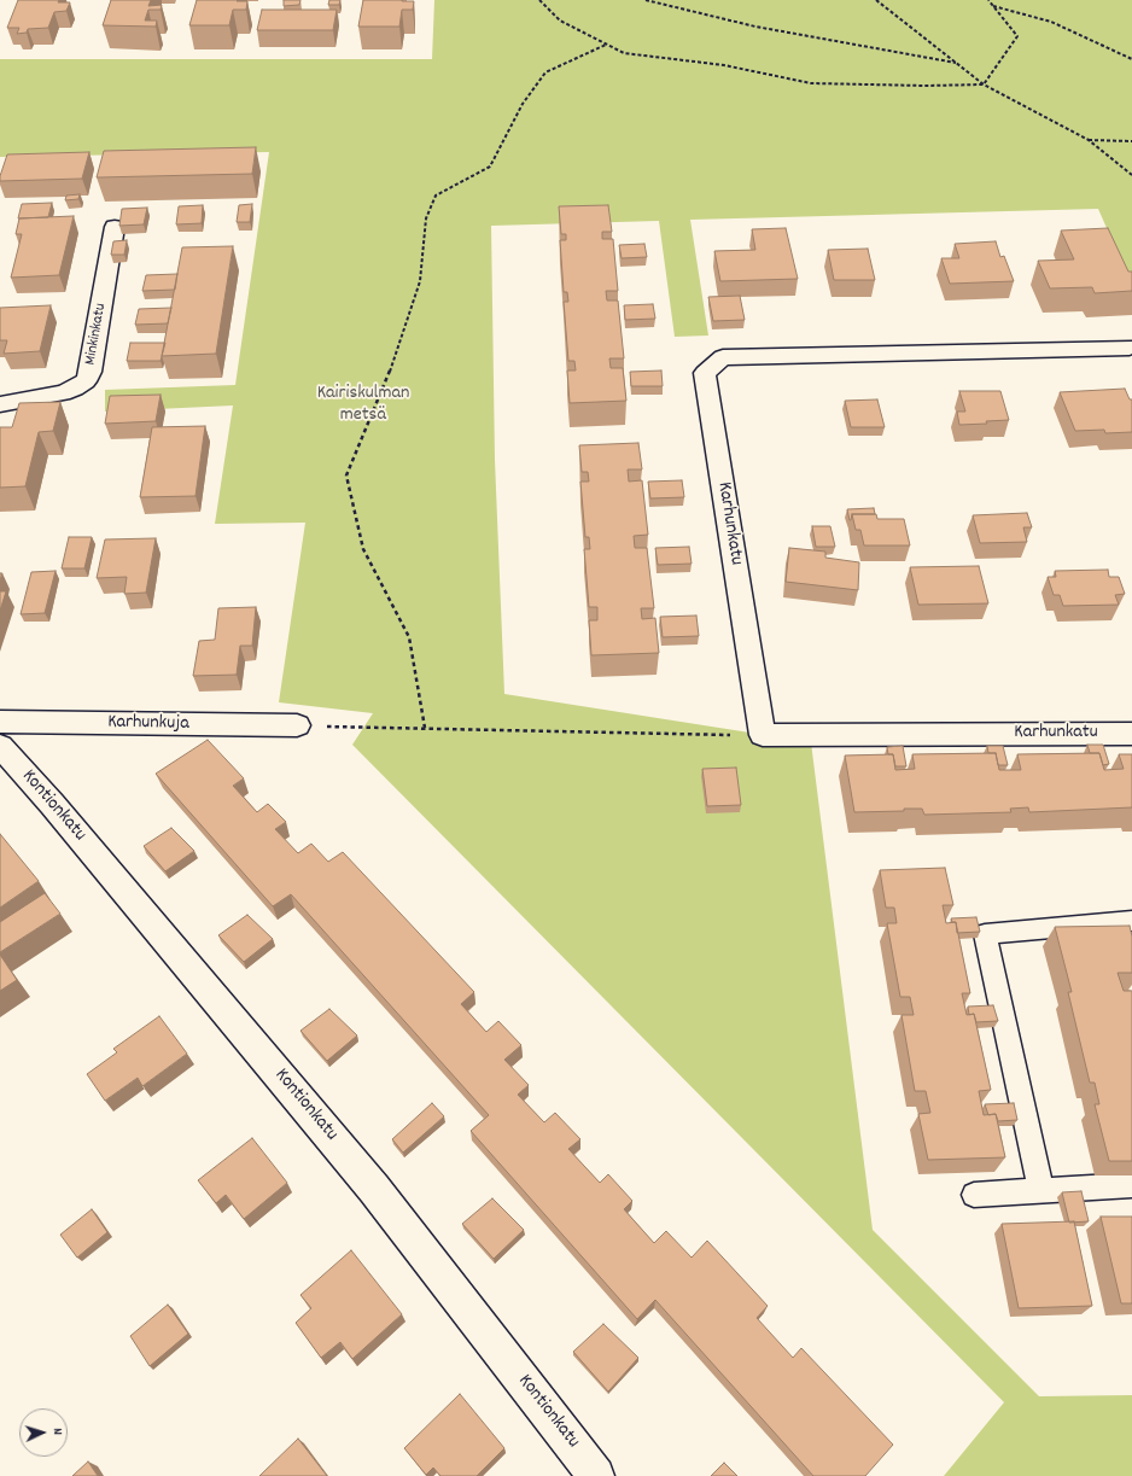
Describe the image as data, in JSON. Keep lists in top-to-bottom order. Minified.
{"streets":{"street":["Minkinkatu","Karhunkatu","Karhunkuja","Kontionkatu"]},"parks":["Kairiskulman metsä"],"north":"right"}
